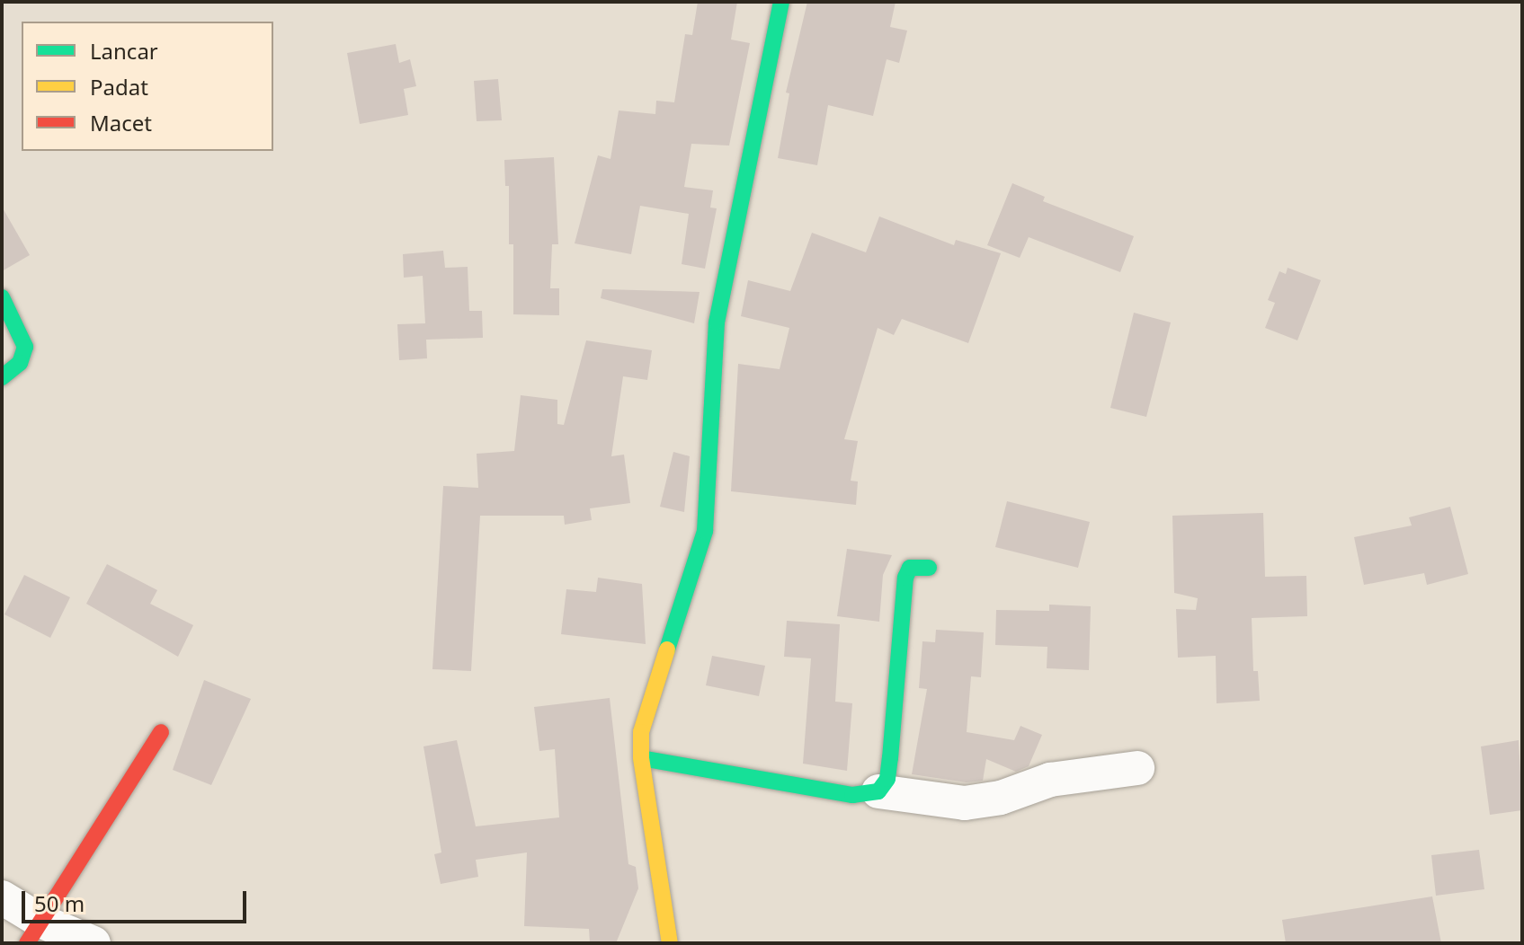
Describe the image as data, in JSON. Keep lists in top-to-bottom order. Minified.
{"legend":["Lancar","Padat","Macet"],"scale_bar":"50 m"}
